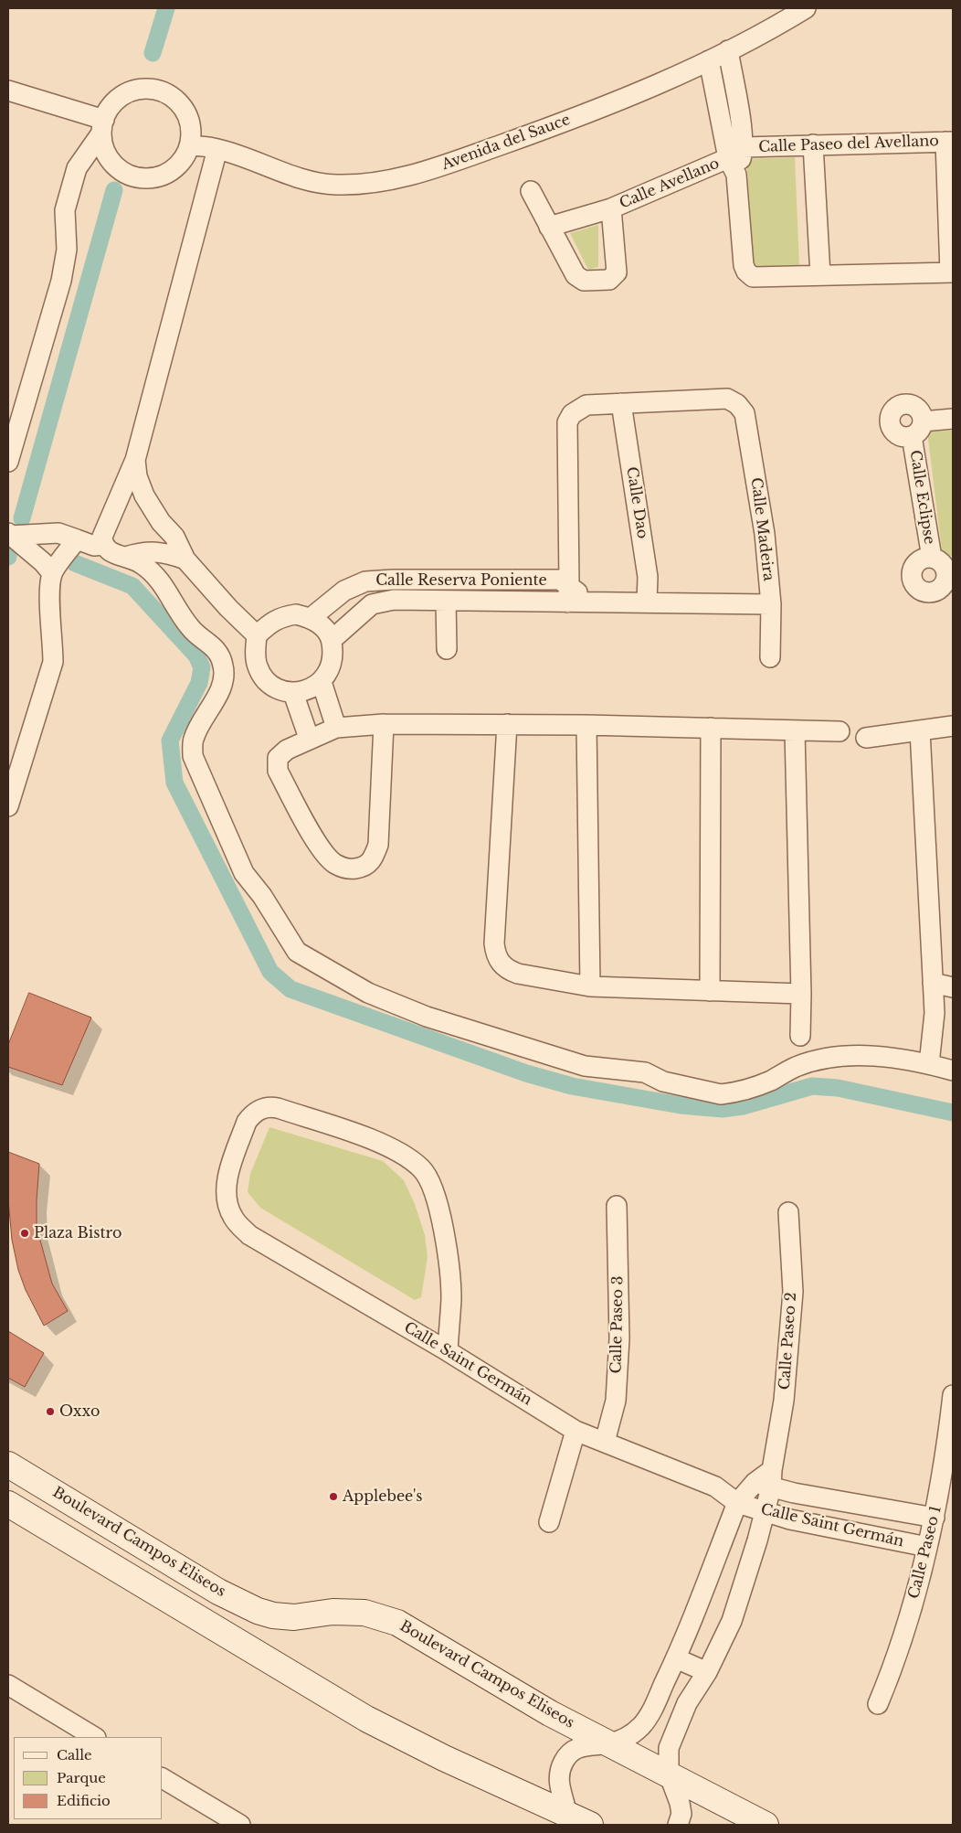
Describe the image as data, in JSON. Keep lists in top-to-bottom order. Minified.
{"streets":{"main road":["Boulevard Campos Eliseos"],"street":["Avenida del Sauce","Calle Paseo del Avellano","Calle Avellano","Calle Eclipse","Calle Dao","Calle Madeira","Calle Reserva Poniente","Calle Paseo 3","Calle Paseo 2","Calle Saint Germán","Calle Paseo 1"]},"crossings":[["Avenida del Sauce","Calle Paseo del Avellano"],["Calle Paseo del Avellano","Calle Avellano"],["Calle Dao","Calle Madeira"],["Calle Dao","Calle Reserva Poniente"],["Calle Madeira","Calle Reserva Poniente"],["Calle Paseo 3","Calle Saint Germán"],["Calle Paseo 2","Calle Saint Germán"],["Calle Paseo 2","Boulevard Campos Eliseos"],["Calle Saint Germán","Calle Paseo 1"]],"places":["Plaza Bistro","Oxxo","Applebee's"],"legend":["Calle","Parque","Edificio"]}
